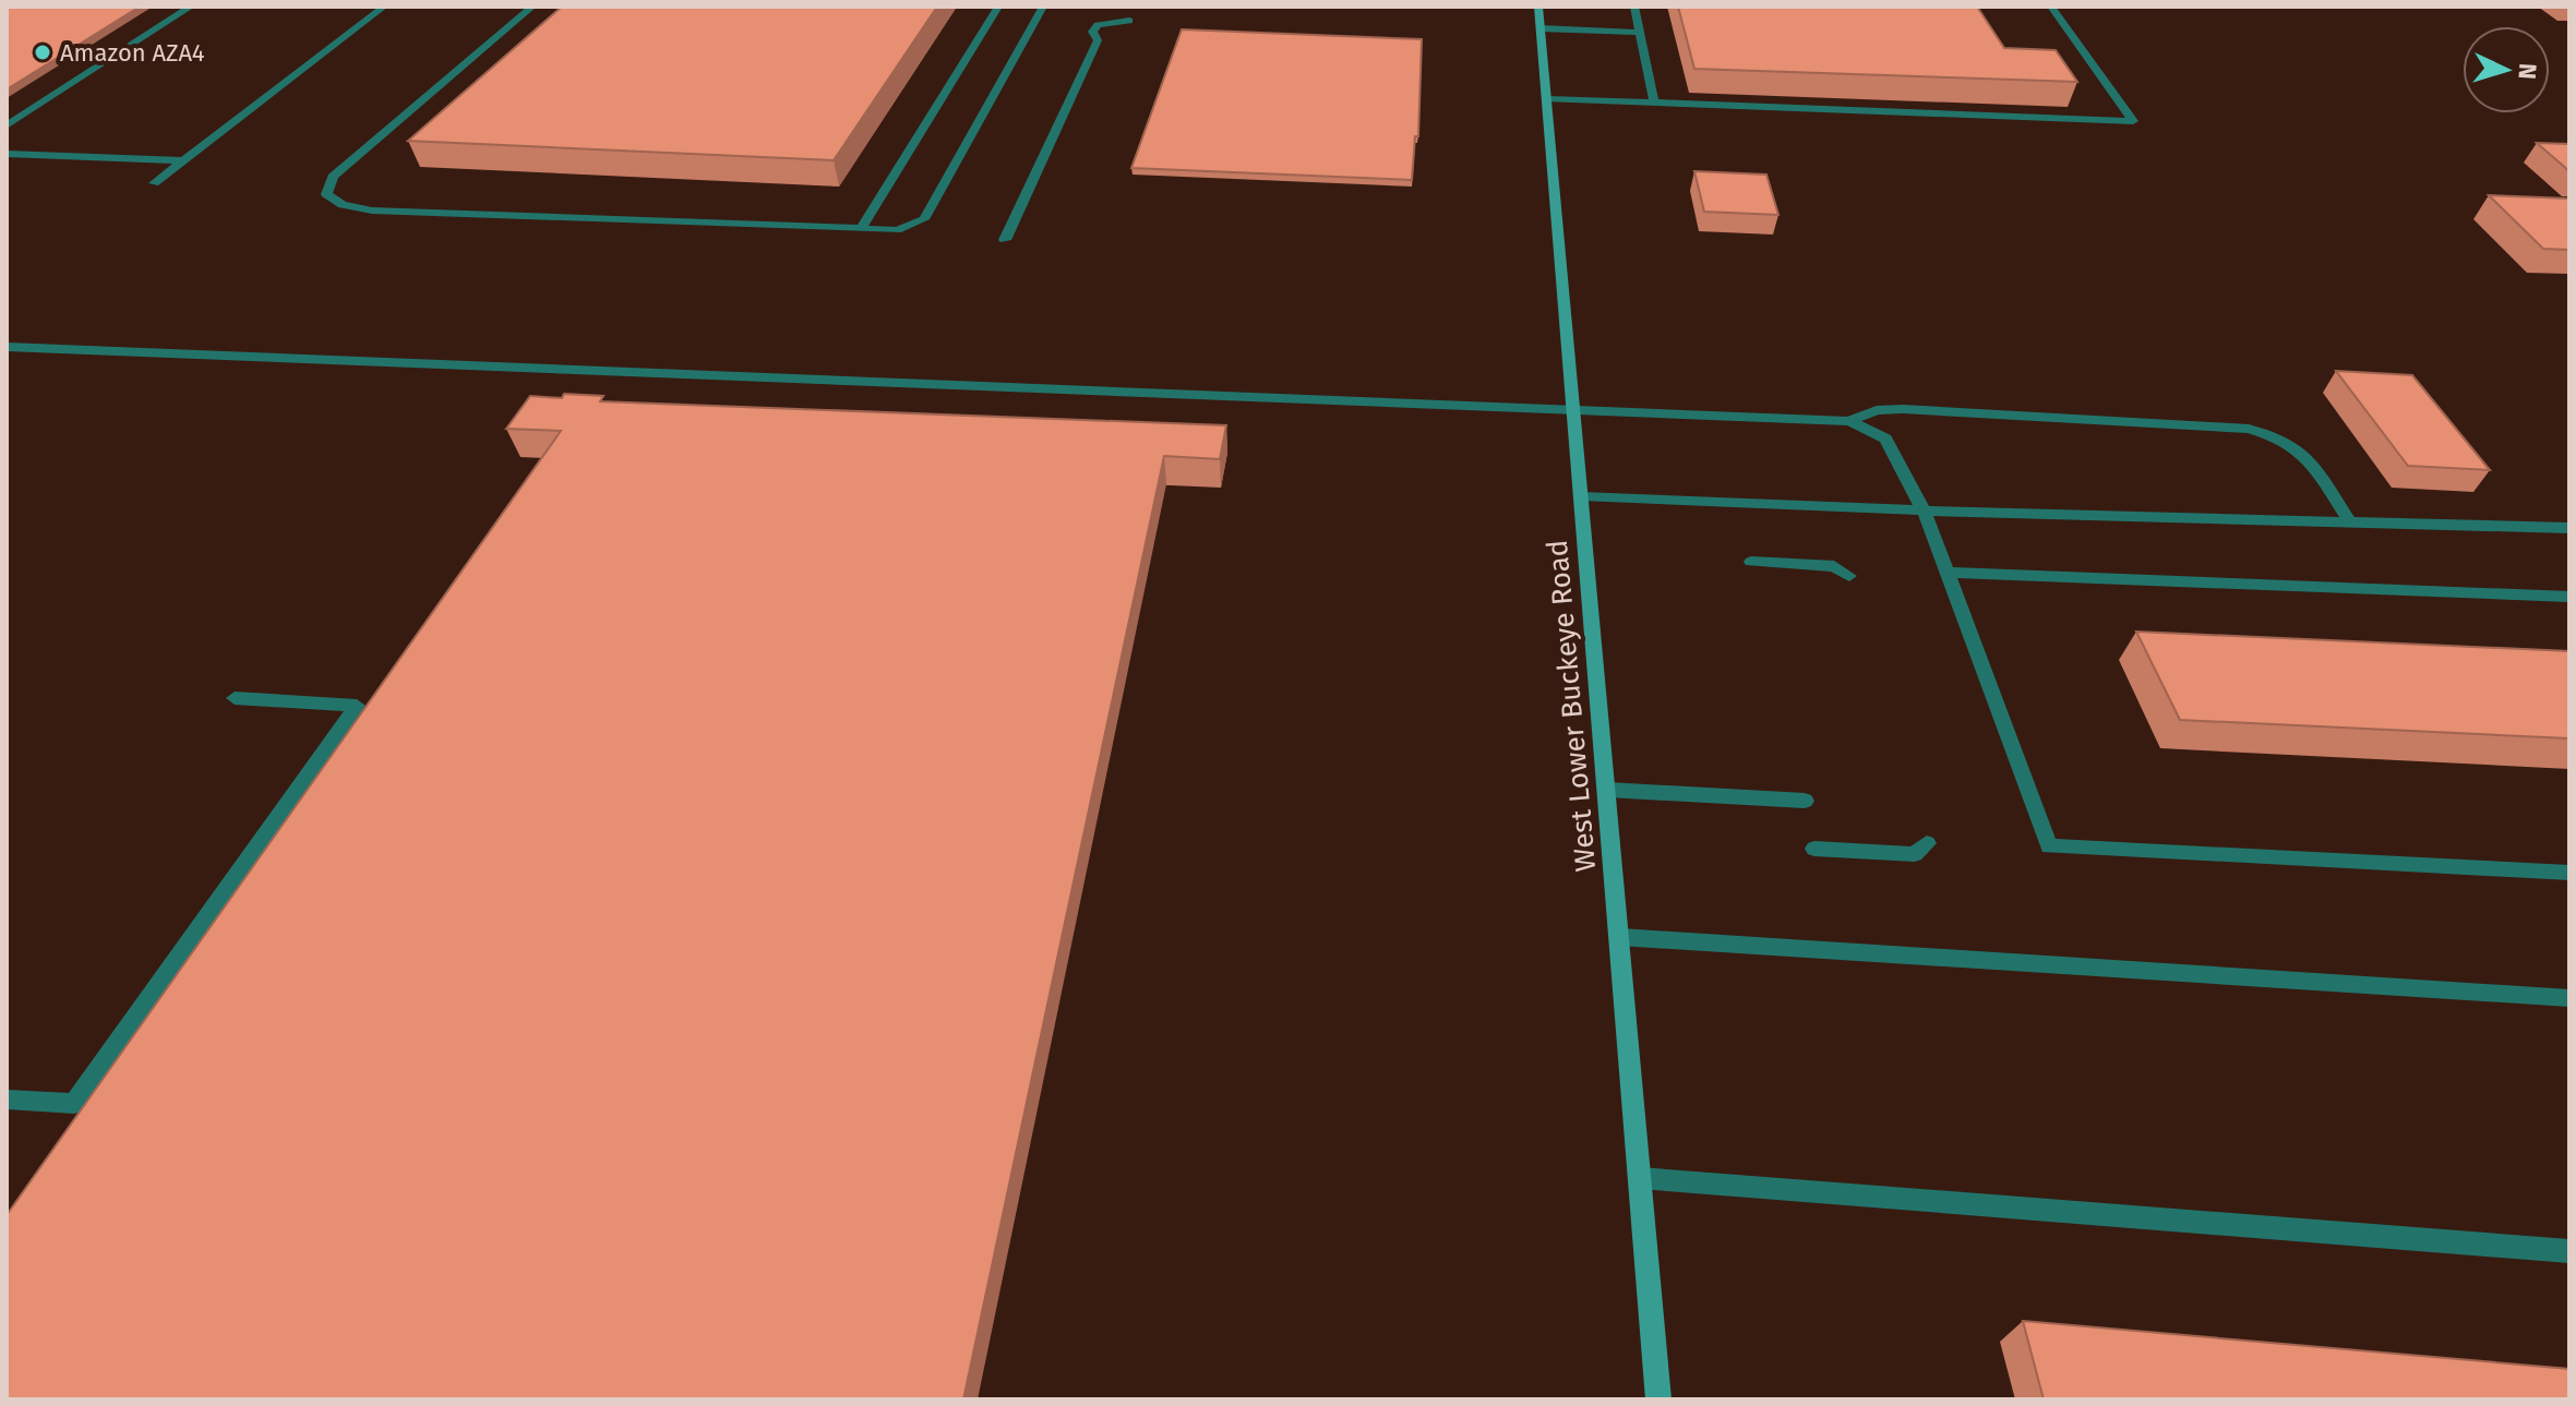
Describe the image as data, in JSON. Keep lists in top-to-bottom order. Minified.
{"streets":{"main road":["West Lower Buckeye Road"]},"places":["Amazon AZA4"],"north":"right"}
